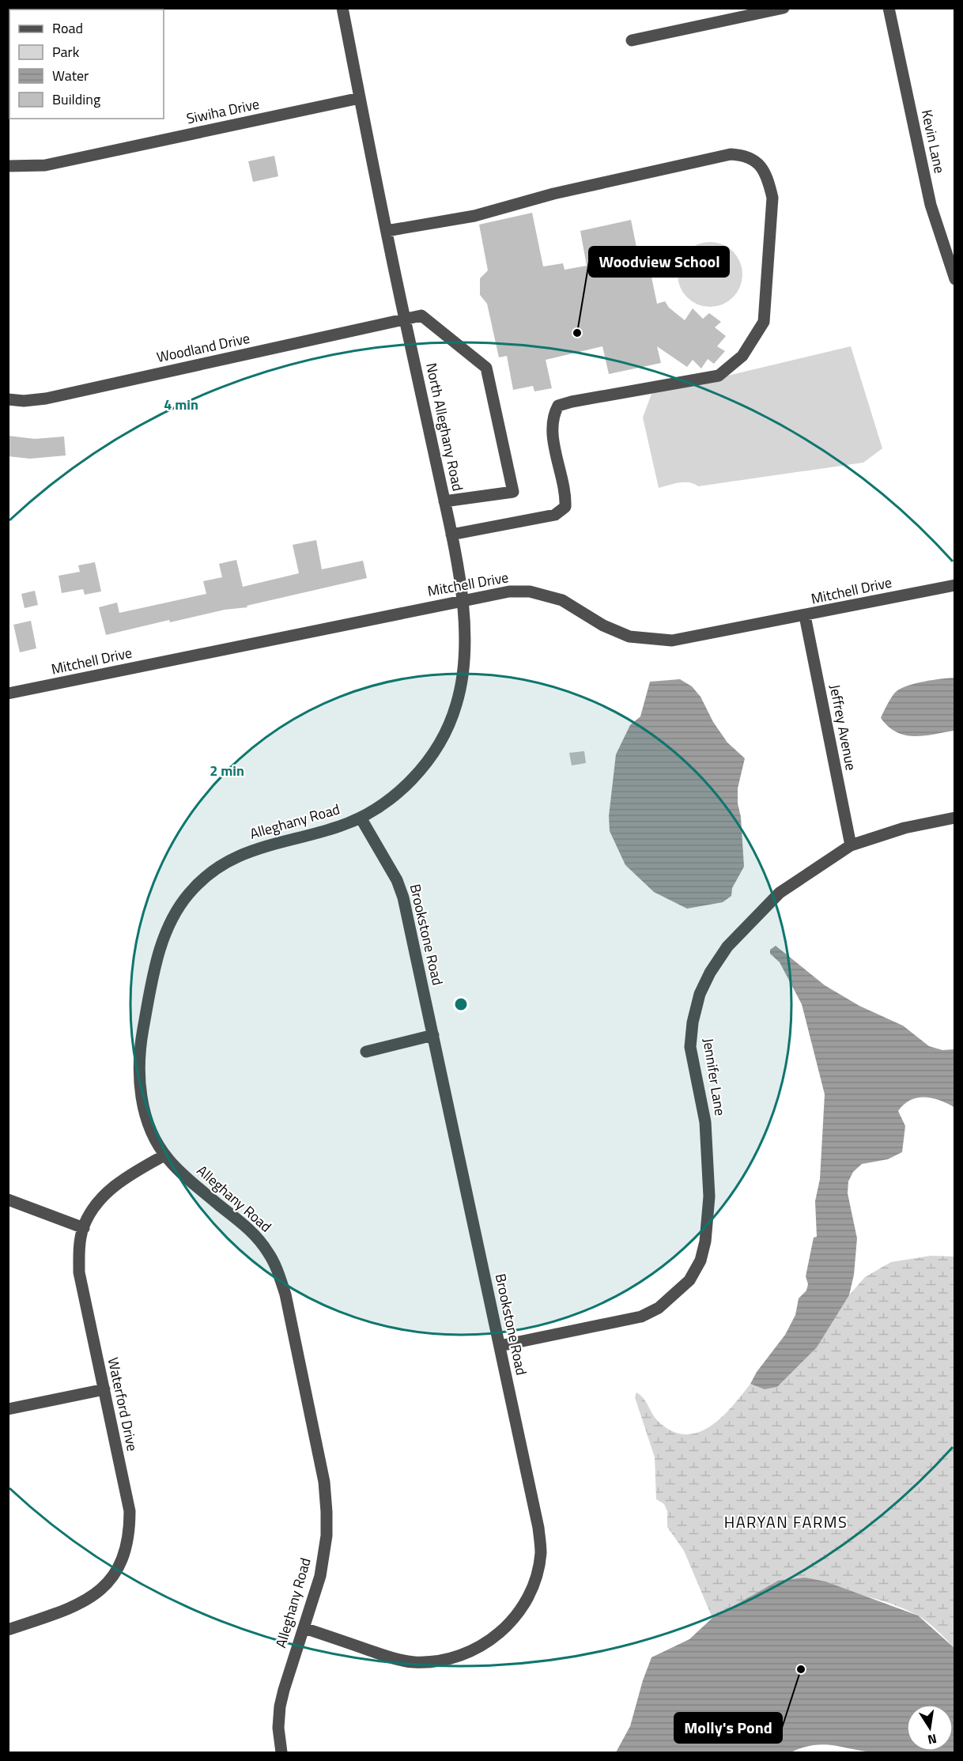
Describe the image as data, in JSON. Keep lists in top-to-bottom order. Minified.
{"streets":{"street":["Siwiha Drive","Kevin Lane","Woodland Drive","North Alleghany Road","Mitchell Drive","Jeffrey Avenue","Alleghany Road","Brookstone Road","Jennifer Lane","Waterford Drive"]},"crossings":[["Siwiha Drive","North Alleghany Road"],["Woodland Drive","North Alleghany Road"],["North Alleghany Road","Mitchell Drive"],["North Alleghany Road","Alleghany Road"],["North Alleghany Road","Brookstone Road"],["Mitchell Drive","Jeffrey Avenue"],["Jeffrey Avenue","Jennifer Lane"],["Alleghany Road","Brookstone Road"],["Alleghany Road","Waterford Drive"],["Brookstone Road","Jennifer Lane"]],"districts":["HARYAN FARMS"],"places":["Woodview School","Molly's Pond"],"legend":["Road","Park","Water","Building"],"north":"bottom","rings":["4 min","2 min"]}
